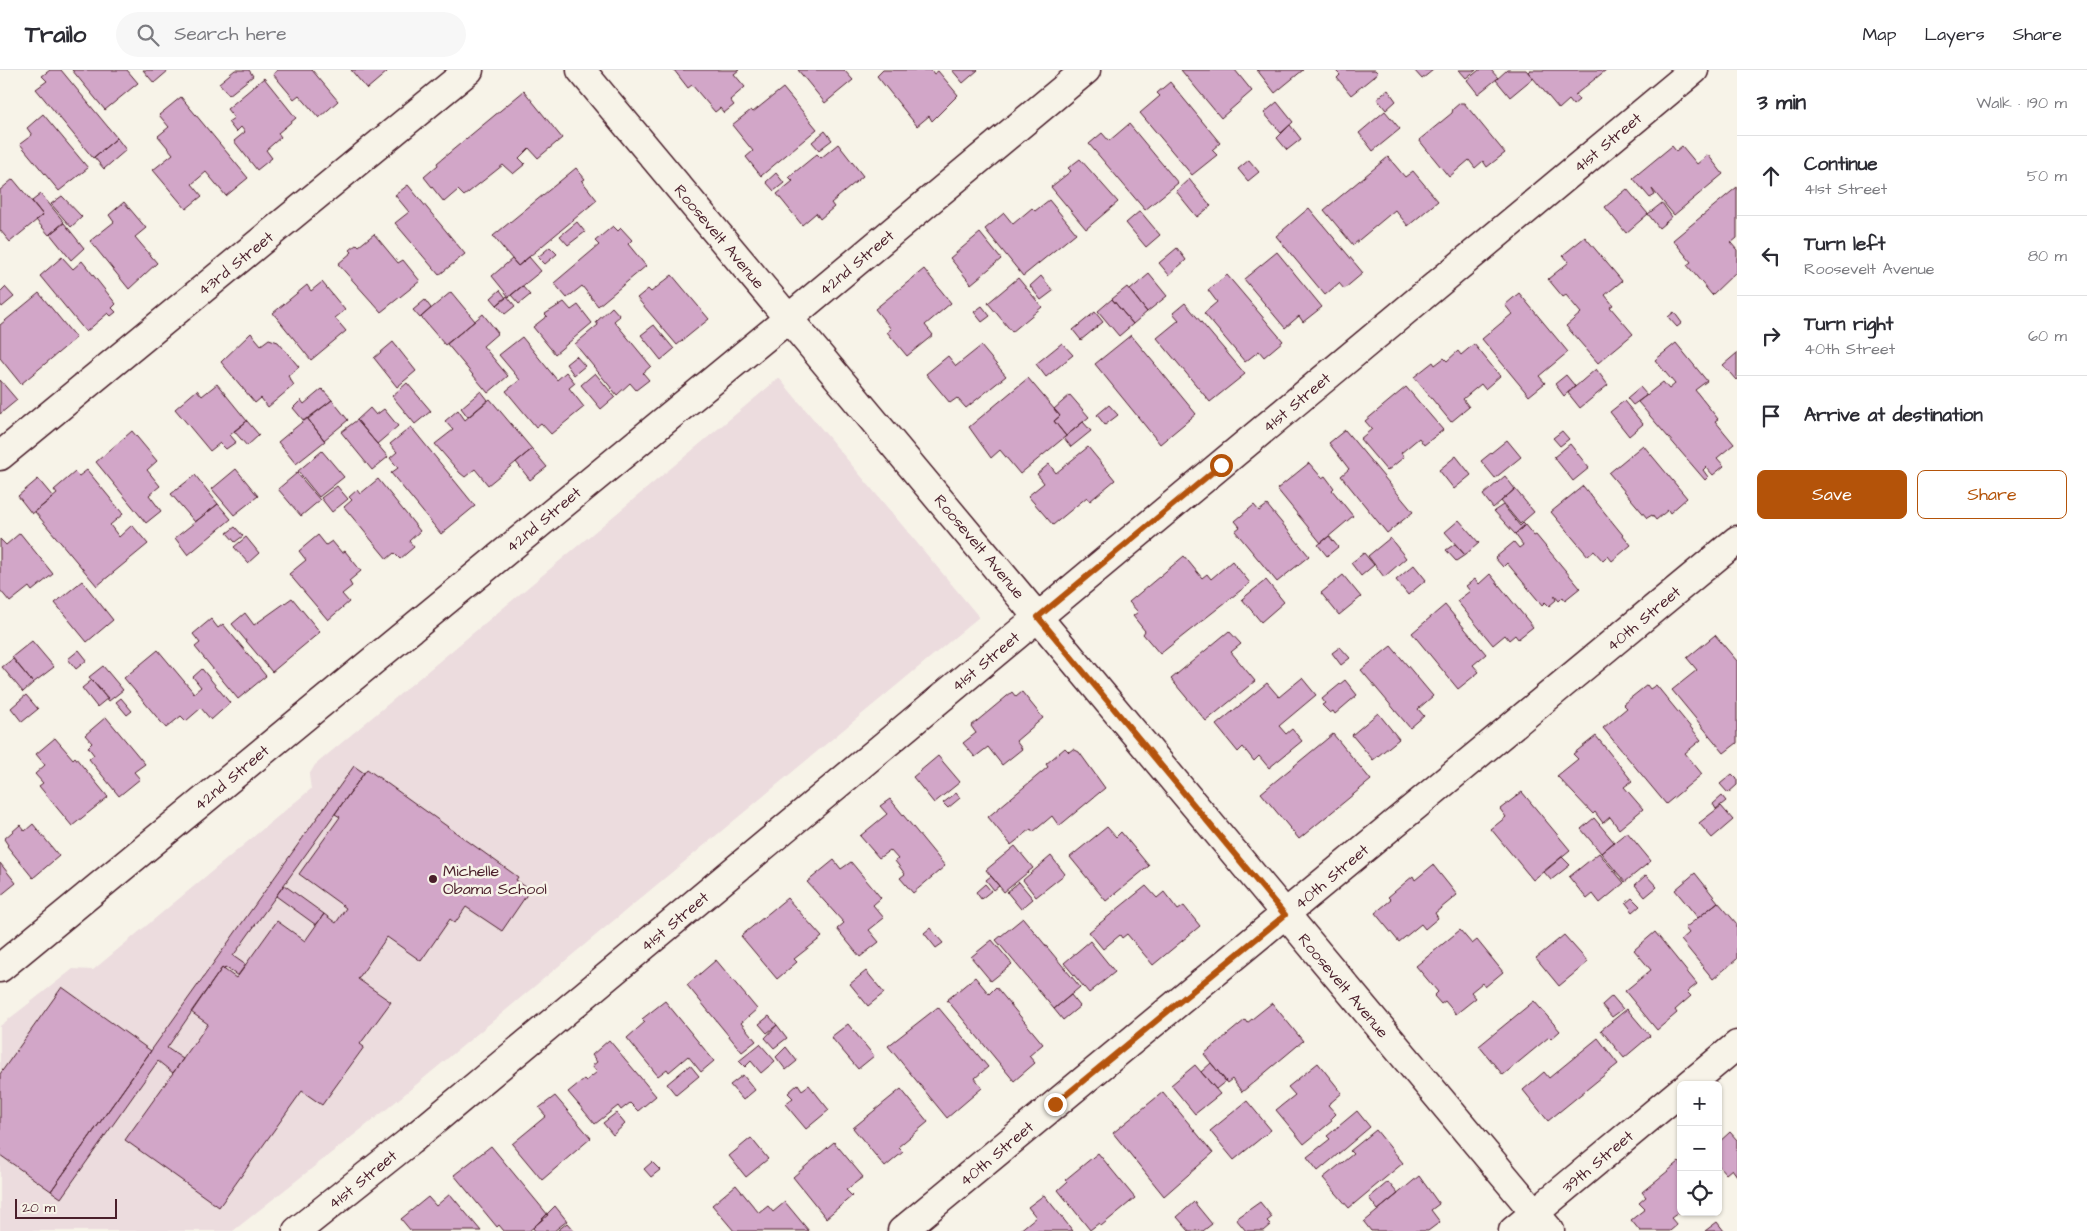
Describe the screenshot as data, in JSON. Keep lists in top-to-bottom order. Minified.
{"streets":{"street":["41st Street","Roosevelt Avenue","42nd Street","43rd Street","40th Street","39th Street"]},"crossings":[["41st Street","Roosevelt Avenue"],["Roosevelt Avenue","42nd Street"],["Roosevelt Avenue","40th Street"],["Roosevelt Avenue","39th Street"]],"places":["Michelle Obama School"],"scale_bar":"20 m","page":{"header":"Trailo","search":"Search here","nav":["Map","Layers","Share"],"heading":["3 min","Walk · 190 m"],"list":[["Continue","41st Street","50 m"],["Turn left","Roosevelt Avenue","80 m"],["Turn right","40th Street","60 m"],"Arrive at destination"],"buttons":["Save","Share"],"map_buttons":["+","−"],"scale":"20 m"}}
